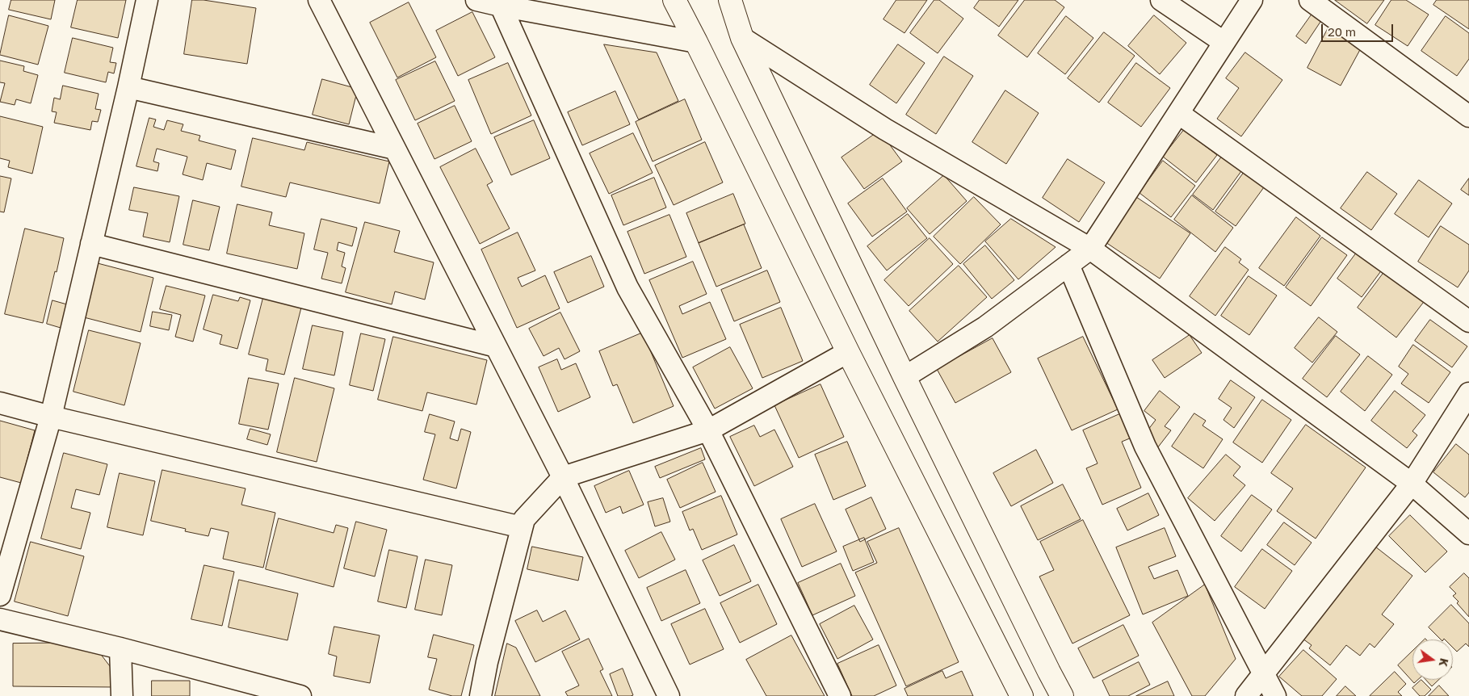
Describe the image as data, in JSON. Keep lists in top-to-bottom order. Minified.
{"scale_bar":"20 m","north":"right"}
